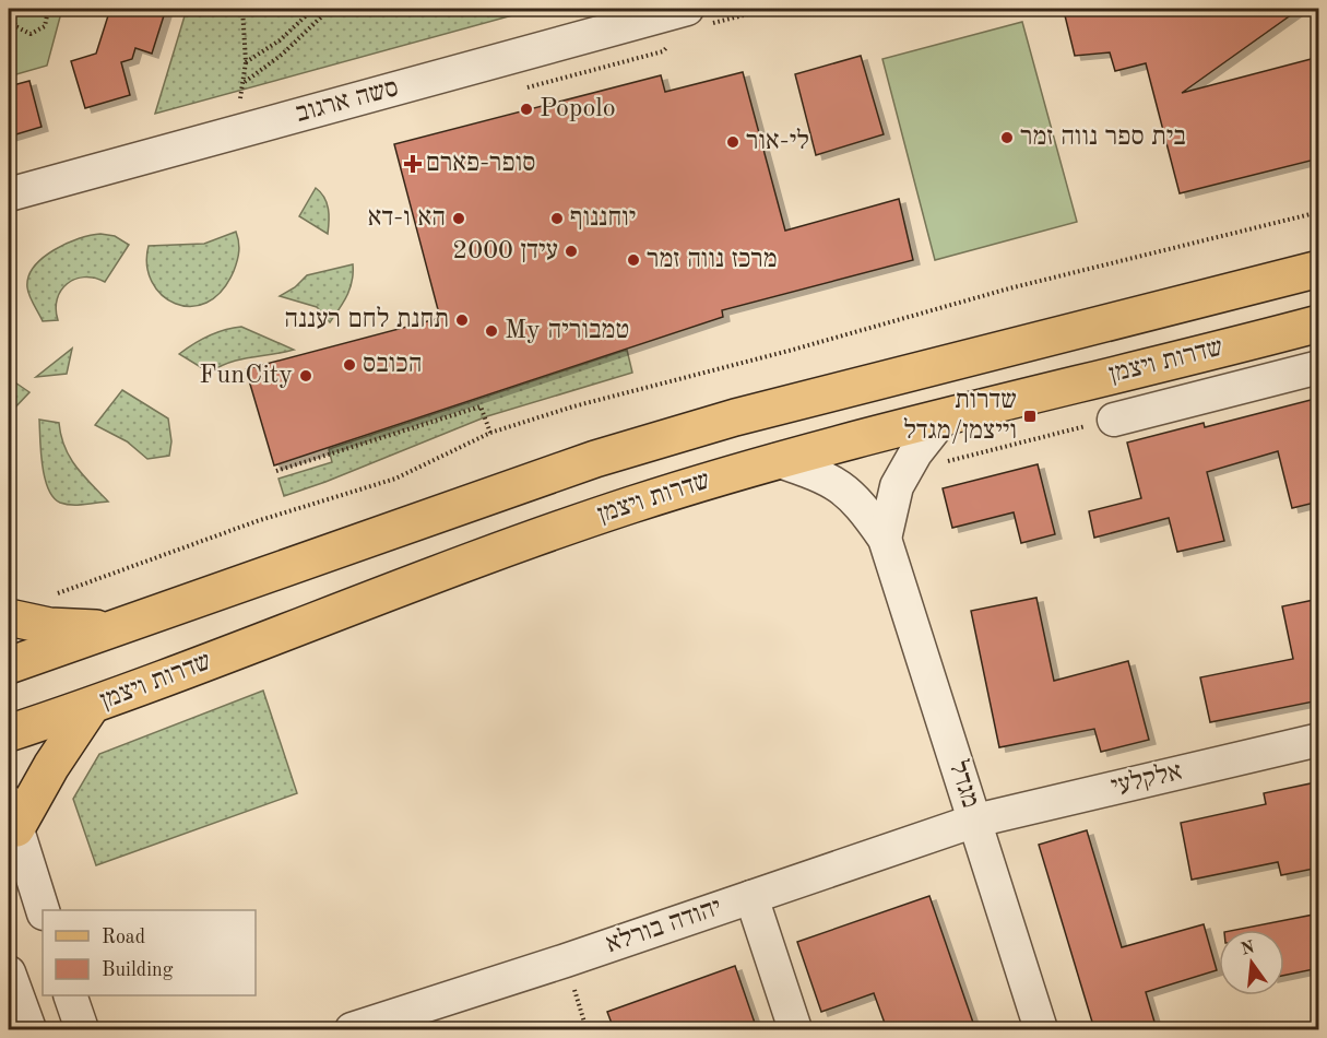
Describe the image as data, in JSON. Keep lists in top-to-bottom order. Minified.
{"streets":{"main road":["שדרות ויצמן"],"street":["סשה ארגוב","אלקלעי","מגדל","יהודה בורלא"]},"crossings":[["שדרות ויצמן","מגדל"],["אלקלעי","מגדל"],["אלקלעי","יהודה בורלא"],["מגדל","יהודה בורלא"]],"places":{"other":["Popolo","בית ספר נווה זמר","לי-אור","הא ו-דא","יוחננוף","עידן 2000","מרכז נווה זמר","תחנת לחם רעננה","My טמבוריה","הכובס","FunCity"],"health":["סופר-פארם"],"transit":["שדרות וייצמן/מגדל"]},"legend":["Road","Building"],"north":"top"}
